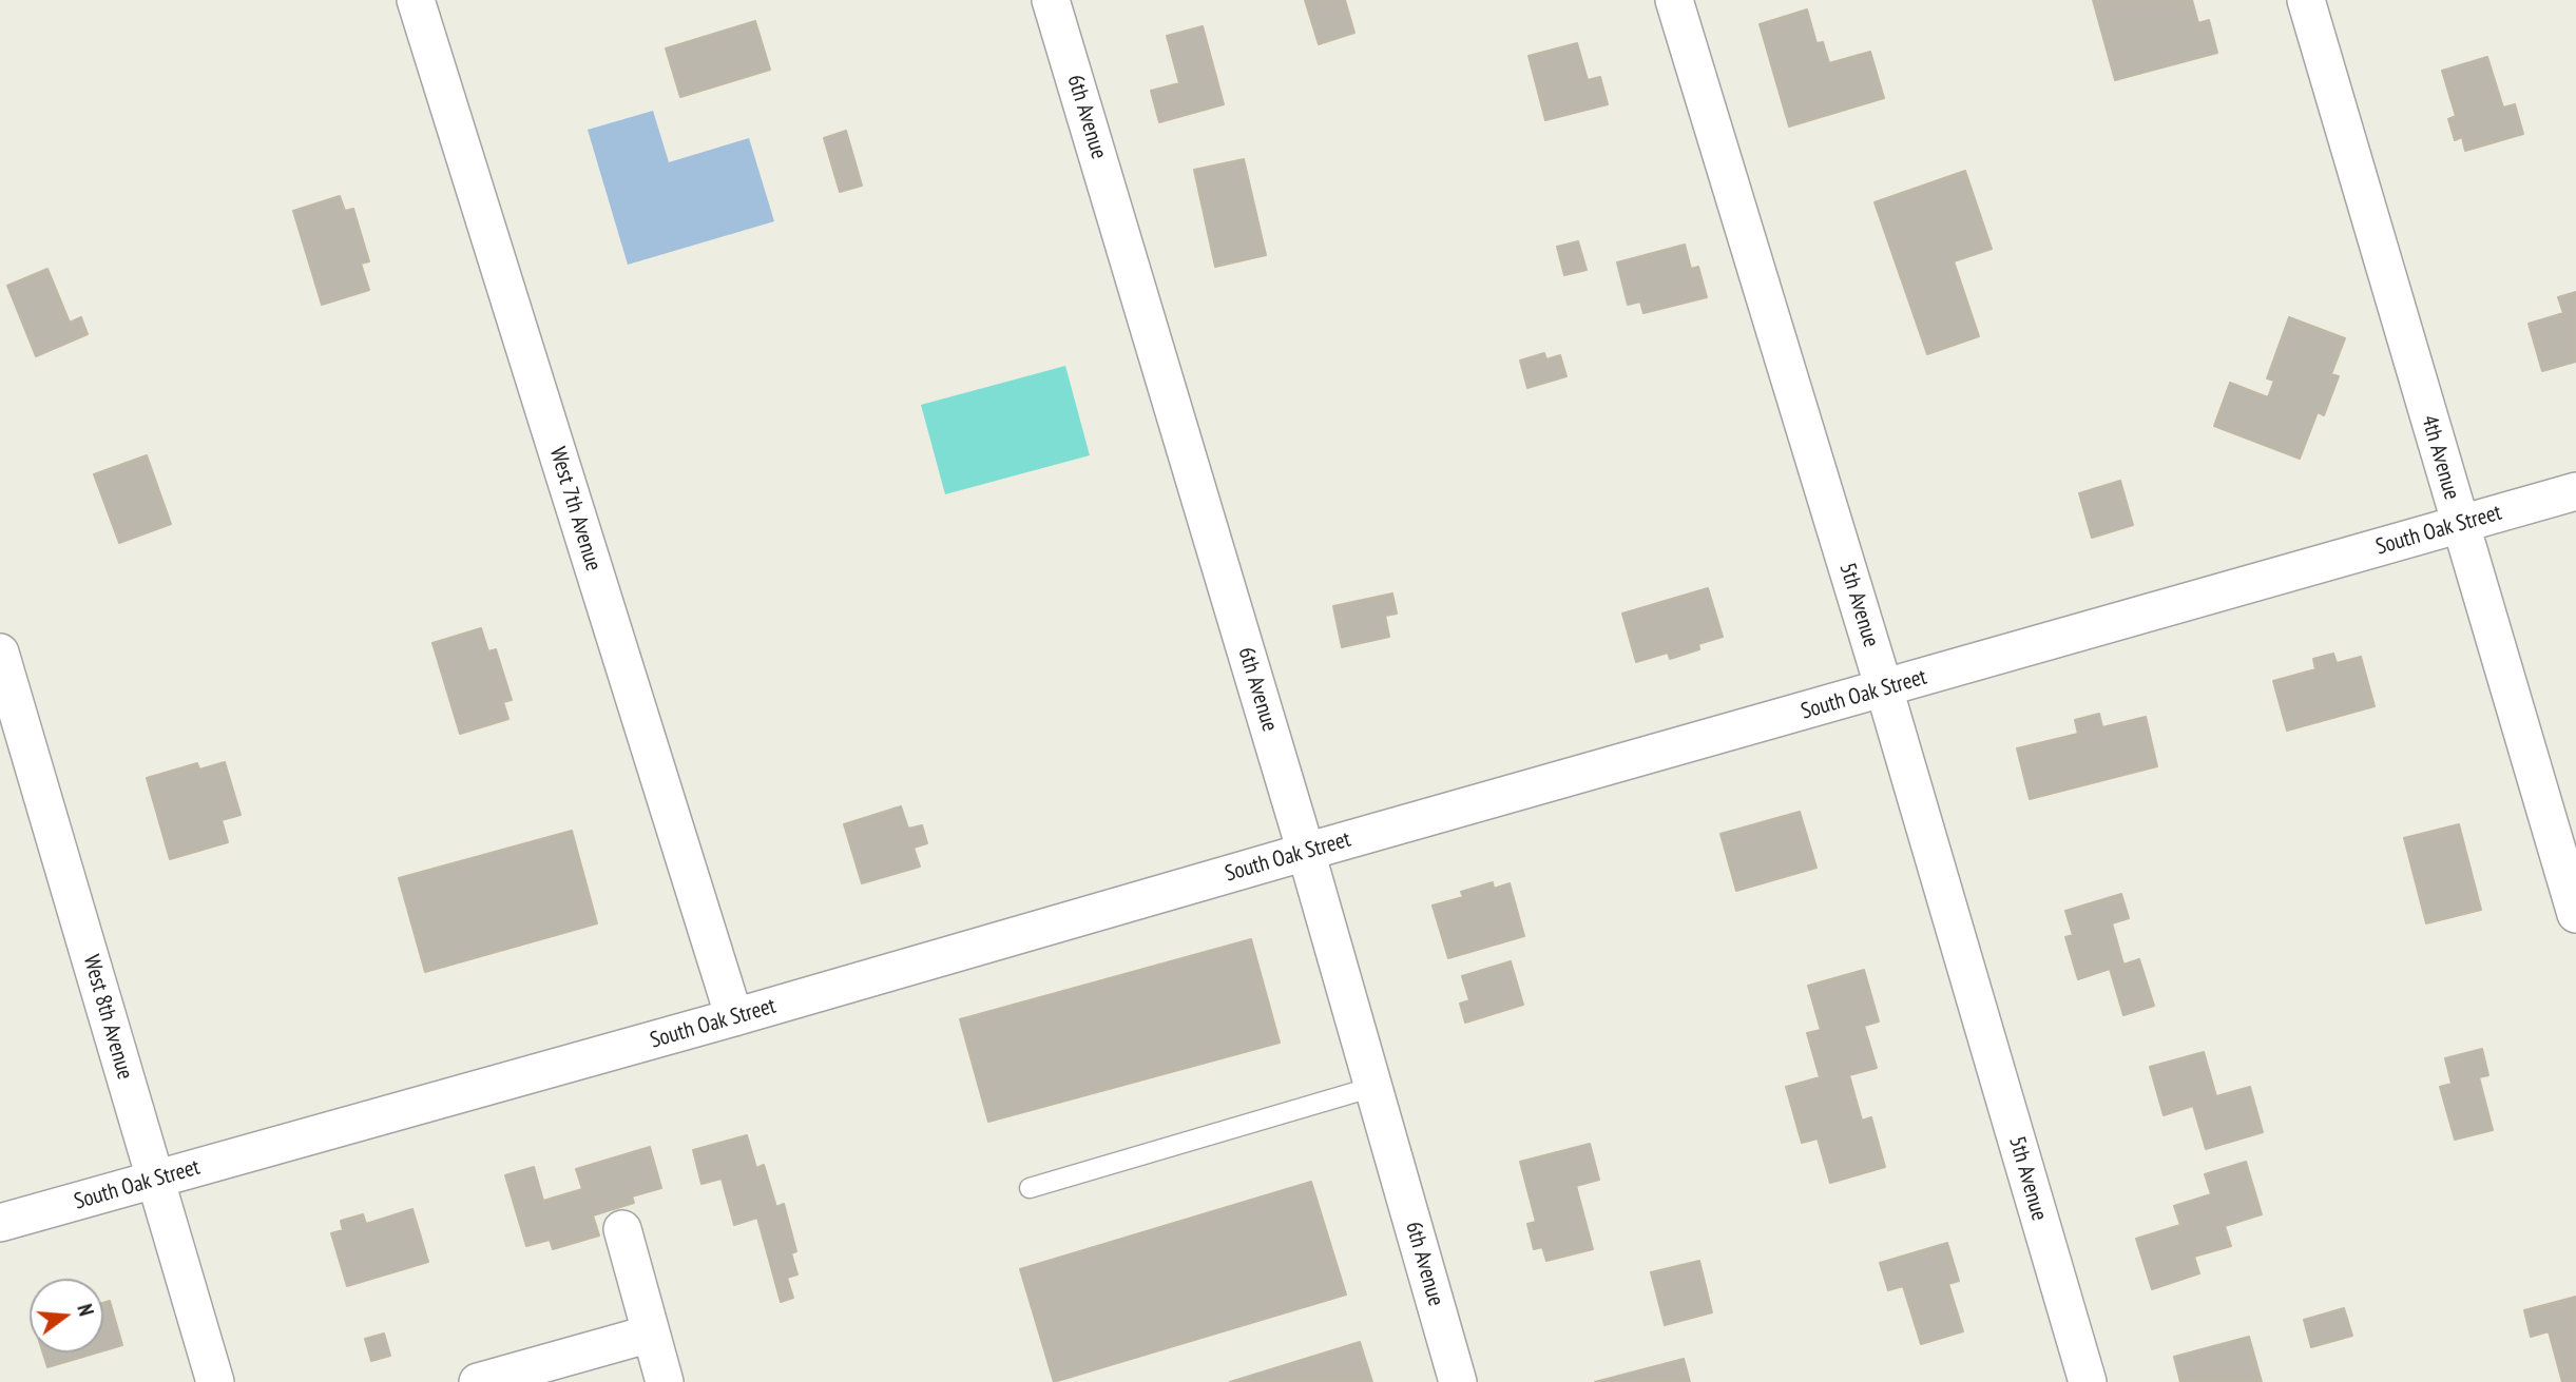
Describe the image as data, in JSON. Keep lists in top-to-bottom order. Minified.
{"streets":{"street":["6th Avenue","4th Avenue","West 7th Avenue","South Oak Street","5th Avenue","West 8th Avenue"]},"crossings":[["6th Avenue","South Oak Street"],["4th Avenue","South Oak Street"],["West 7th Avenue","South Oak Street"],["South Oak Street","5th Avenue"],["South Oak Street","West 8th Avenue"]],"north":"right"}
